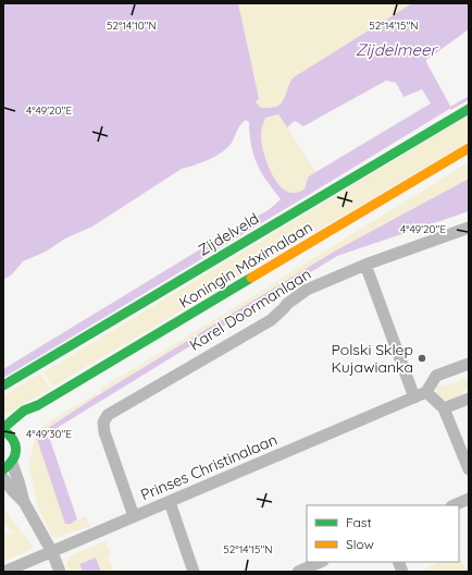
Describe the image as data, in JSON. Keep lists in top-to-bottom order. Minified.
{"streets":{"street":["Zijdelveld","Koningin Máximalaan","Karel Doormanlaan","Prinses Christinalaan"]},"crossings":[["Karel Doormanlaan","Prinses Christinalaan"]],"water":["Zijdelmeer"],"places":["Polski Sklep Kujawianka"],"legend":["Fast","Slow"],"coordinates":["52°14'10\"N","52°14'15\"N","4°49'20\"E","4°49'30\"E"]}
